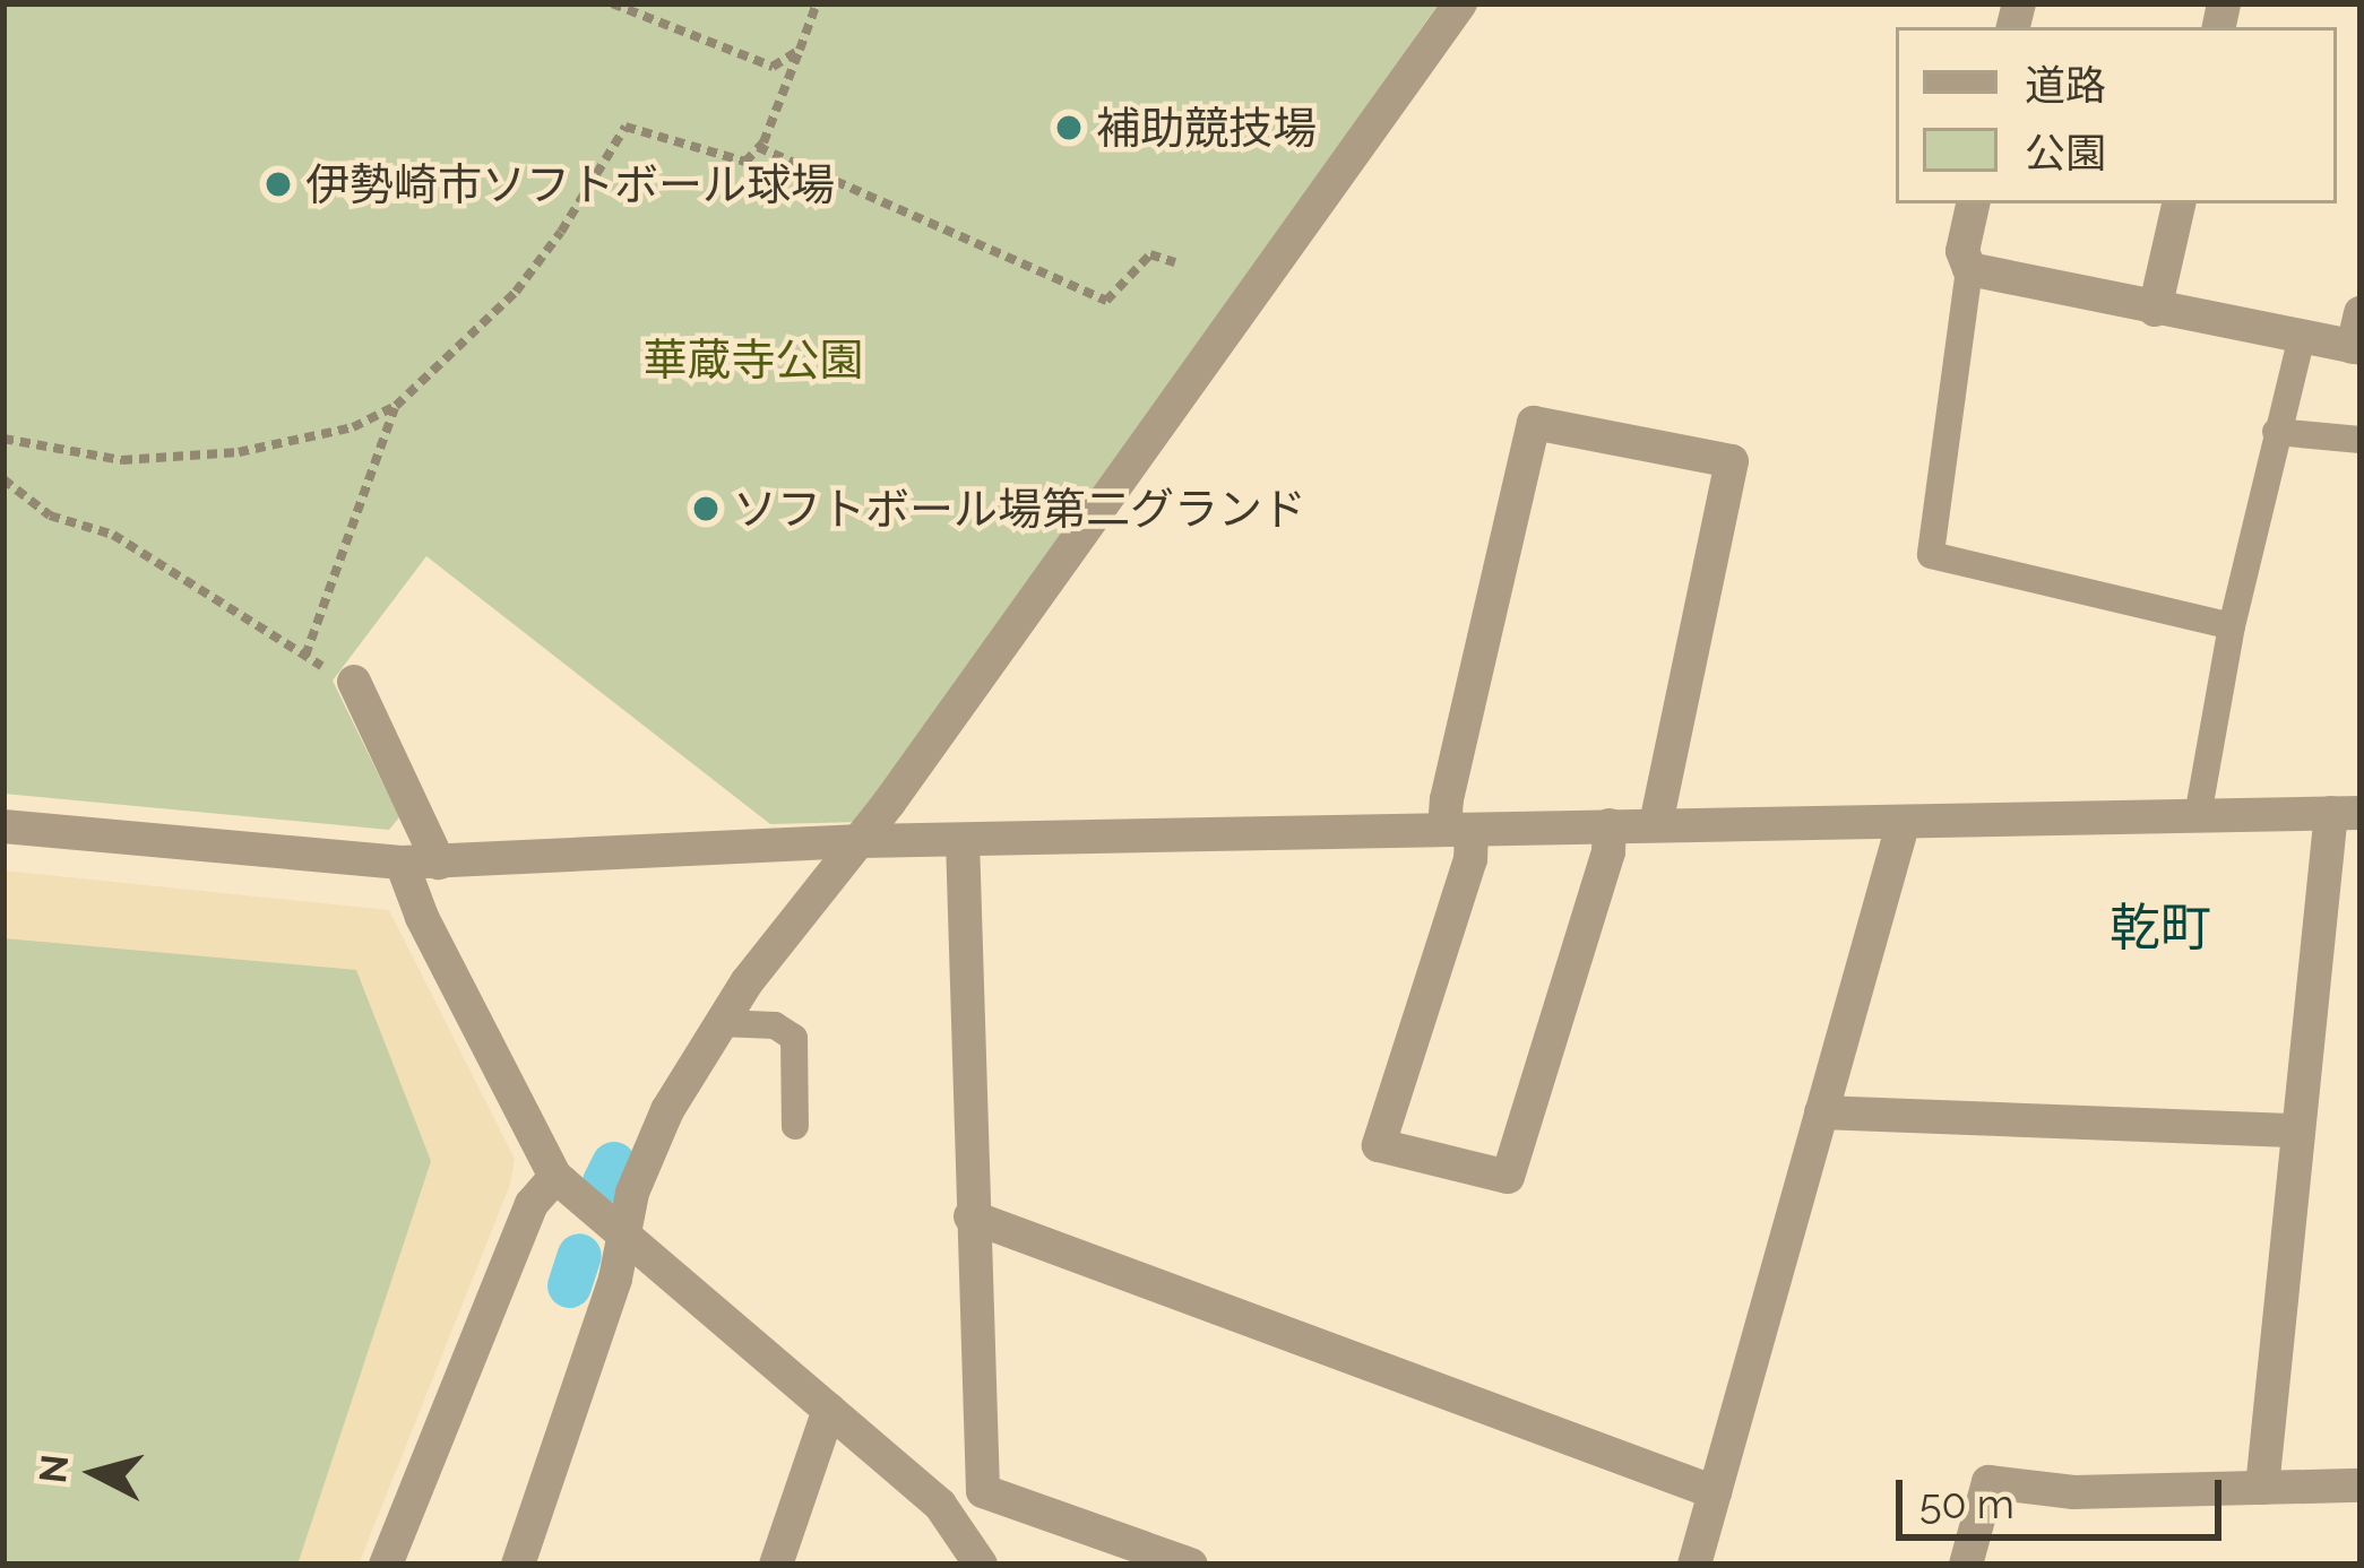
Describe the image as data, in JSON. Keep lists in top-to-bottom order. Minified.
{"districts":["乾町"],"parks":["華蔵寺公園"],"places":["補助競技場","伊勢崎市ソフトボール球場","ソフトボール場第二グランド"],"legend":["道路","公園"],"scale_bar":"50 m","north":"left"}
